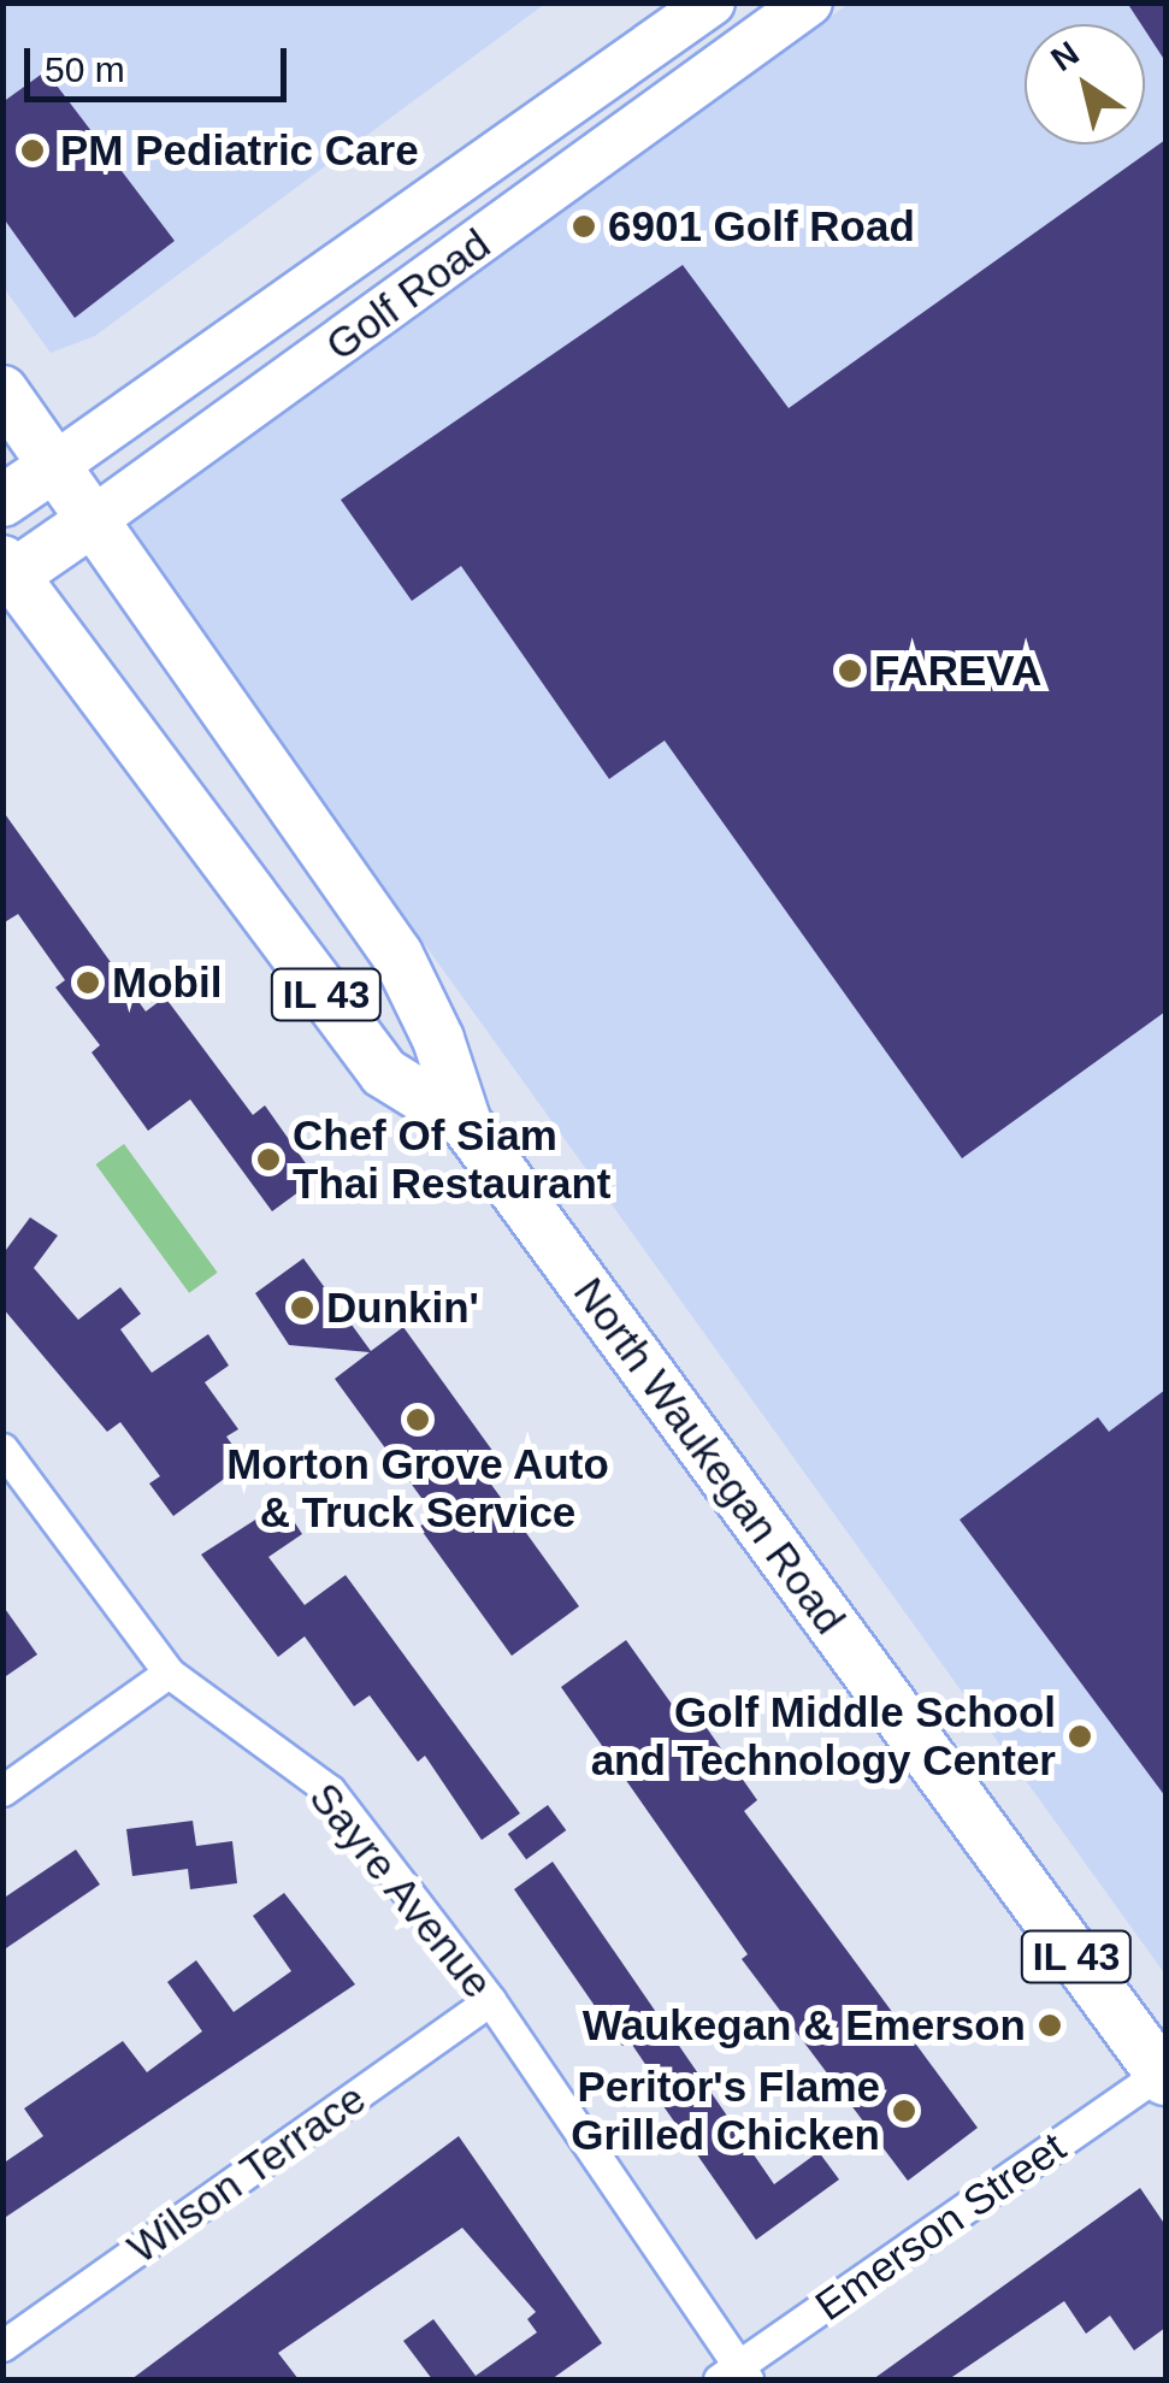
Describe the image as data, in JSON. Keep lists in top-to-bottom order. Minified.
{"streets":{"main road":["Golf Road","IL 43","North Waukegan Road"],"street":["Sayre Avenue","Wilson Terrace","Emerson Street"]},"crossings":[["Golf Road","IL 43"],["Golf Road","North Waukegan Road"],["IL 43","North Waukegan Road"],["North Waukegan Road","Emerson Street"],["Sayre Avenue","Wilson Terrace"],["Sayre Avenue","Emerson Street"]],"places":["PM Pediatric Care","6901 Golf Road","FAREVA","Mobil","Chef Of Siam Thai Restaurant","Dunkin'","Morton Grove Auto & Truck Service","Golf Middle School and Technology Center","Waukegan & Emerson","Peritor's Flame Grilled Chicken"],"scale_bar":"50 m","north":"top left"}
